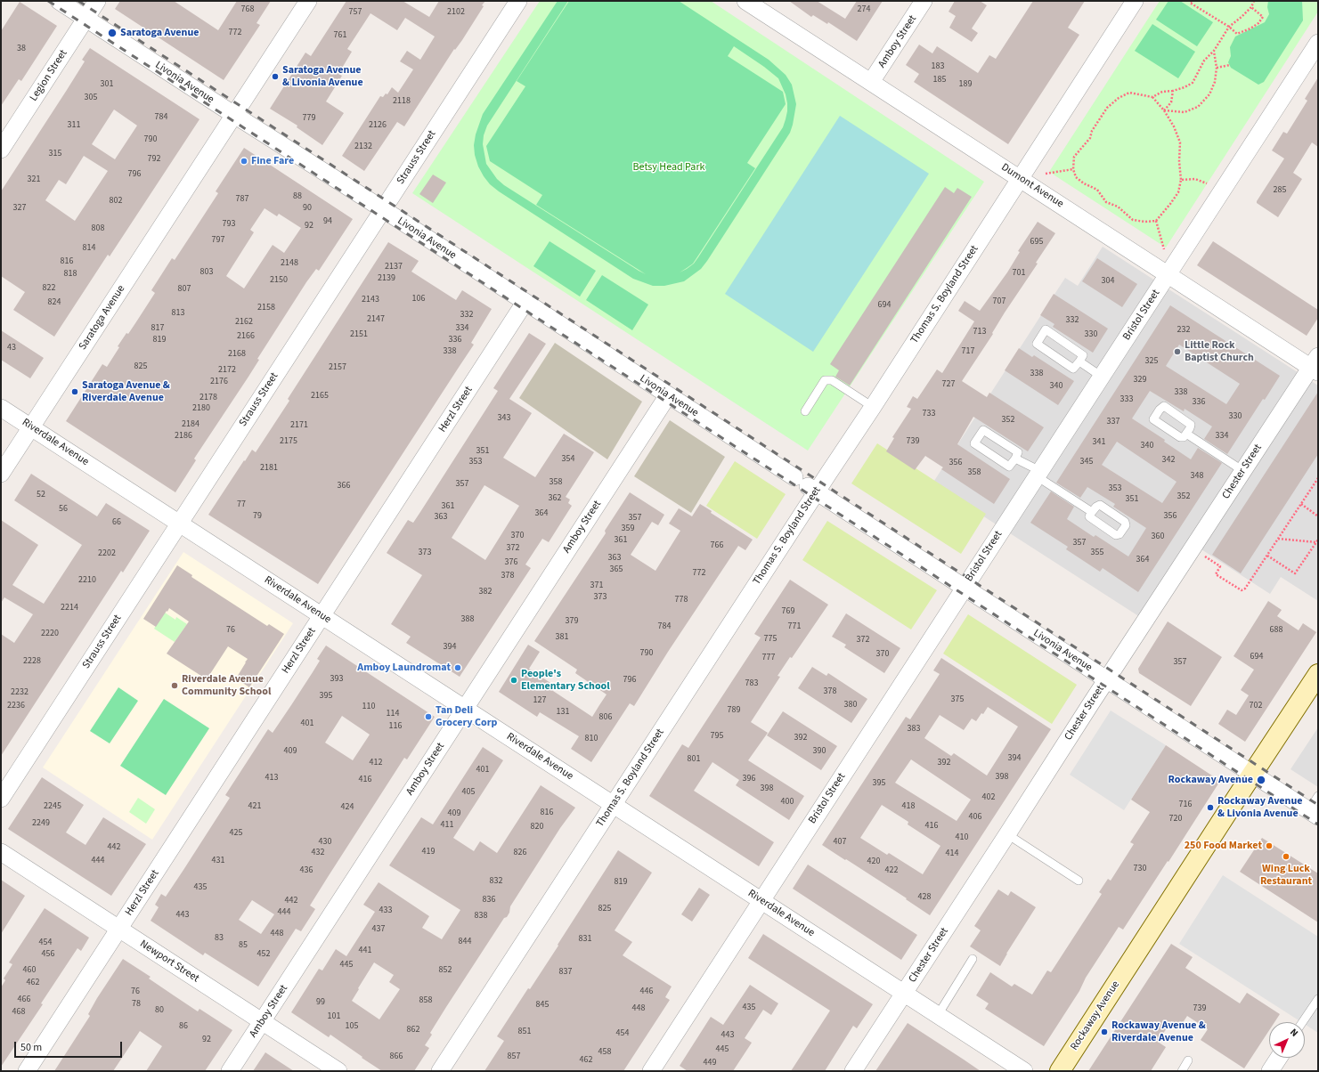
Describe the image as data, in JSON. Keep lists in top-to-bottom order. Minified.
{"streets":{"street":["Amboy Street","Legion Street","Livonia Avenue","Strauss Street","Dumont Avenue","Thomas S. Boyland Street","Bristol Street","Saratoga Avenue","Herzl Street","Riverdale Avenue","Chester Street","Newport Street","Rockaway Avenue"]},"crossings":[["Amboy Street","Livonia Avenue"],["Amboy Street","Dumont Avenue"],["Amboy Street","Riverdale Avenue"],["Amboy Street","Newport Street"],["Legion Street","Livonia Avenue"],["Livonia Avenue","Strauss Street"],["Livonia Avenue","Thomas S. Boyland Street"],["Livonia Avenue","Bristol Street"],["Livonia Avenue","Saratoga Avenue"],["Livonia Avenue","Herzl Street"],["Livonia Avenue","Chester Street"],["Livonia Avenue","Rockaway Avenue"],["Strauss Street","Riverdale Avenue"],["Dumont Avenue","Thomas S. Boyland Street"],["Dumont Avenue","Bristol Street"],["Dumont Avenue","Chester Street"],["Thomas S. Boyland Street","Riverdale Avenue"],["Bristol Street","Riverdale Avenue"],["Saratoga Avenue","Riverdale Avenue"],["Herzl Street","Riverdale Avenue"],["Herzl Street","Newport Street"],["Riverdale Avenue","Chester Street"]],"parks":["Betsy Head Park"],"places":["Saratoga Avenue","Saratoga Avenue & Livonia Avenue","Fine Fare","Little Rock Baptist Church","Saratoga Avenue & Riverdale Avenue","Amboy Laundromat","People's Elementary School","Riverdale Avenue Community School","Tan Deli Grocery Corp","Rockaway Avenue","Rockaway Avenue & Livonia Avenue","250 Food Market","Wing Luck Restaurant","Rockaway Avenue & Riverdale Avenue"],"house_numbers":["768","274","757","2102","772","761","38","183","185","301","189","305","2118","784","779","311","2126","790","2132","315","792","796","321","285","88","787","802","327","90","94","793","92","808","797","695","814","816","2148","2137","803","701","818","2139","2150","304","822","807","106","2143","707","824","694","2158","813","332","2147","332","2162","817","334","232","713","2151","330","2166","819","336","43","338","717","2168","325","825","2157","2172","338","329","2176","727","340","338","2165","2178","333","336","2180","733","330","343","352","337","2184","2171","2186","334","2175","739","341","340","351","354","342","353","345","356","2181","358","348","358","357","366","353","52","352","362","351","77","361","56","364","79","356","363","357","66","359","370","360","361","357","766","372","373","355","2202","363","364","376","365","772","378","2210","371","382","373","778","2214","769","388","379","784","771","76","688","2220","381","775","372","394","790","370","694","777","2228","357","393","796","783","378","2232","395","375","127","380","2236","702","110","789","131","114","806","401","116","383","795","392","810","409","390","394","801","412","392","401","398","413","396","416","395","398","405","402","400","716","2245","421","418","424","816","409","406","720","2249","411","416","820","425","410","430","407","442","419","432","826","414","444","431","420","730","436","422","832","819","435","428","836","442","825","433","444","443","838","437","448","83","831","844","454","85","441","456","452","445","460","852","837","462","76","446","466","858","99","78","845","435","448","739","80","468","101","86","105","862","851","454","443","92","445","458","866","857","462","449"],"scale_bar":"50 m","north":"top right"}
